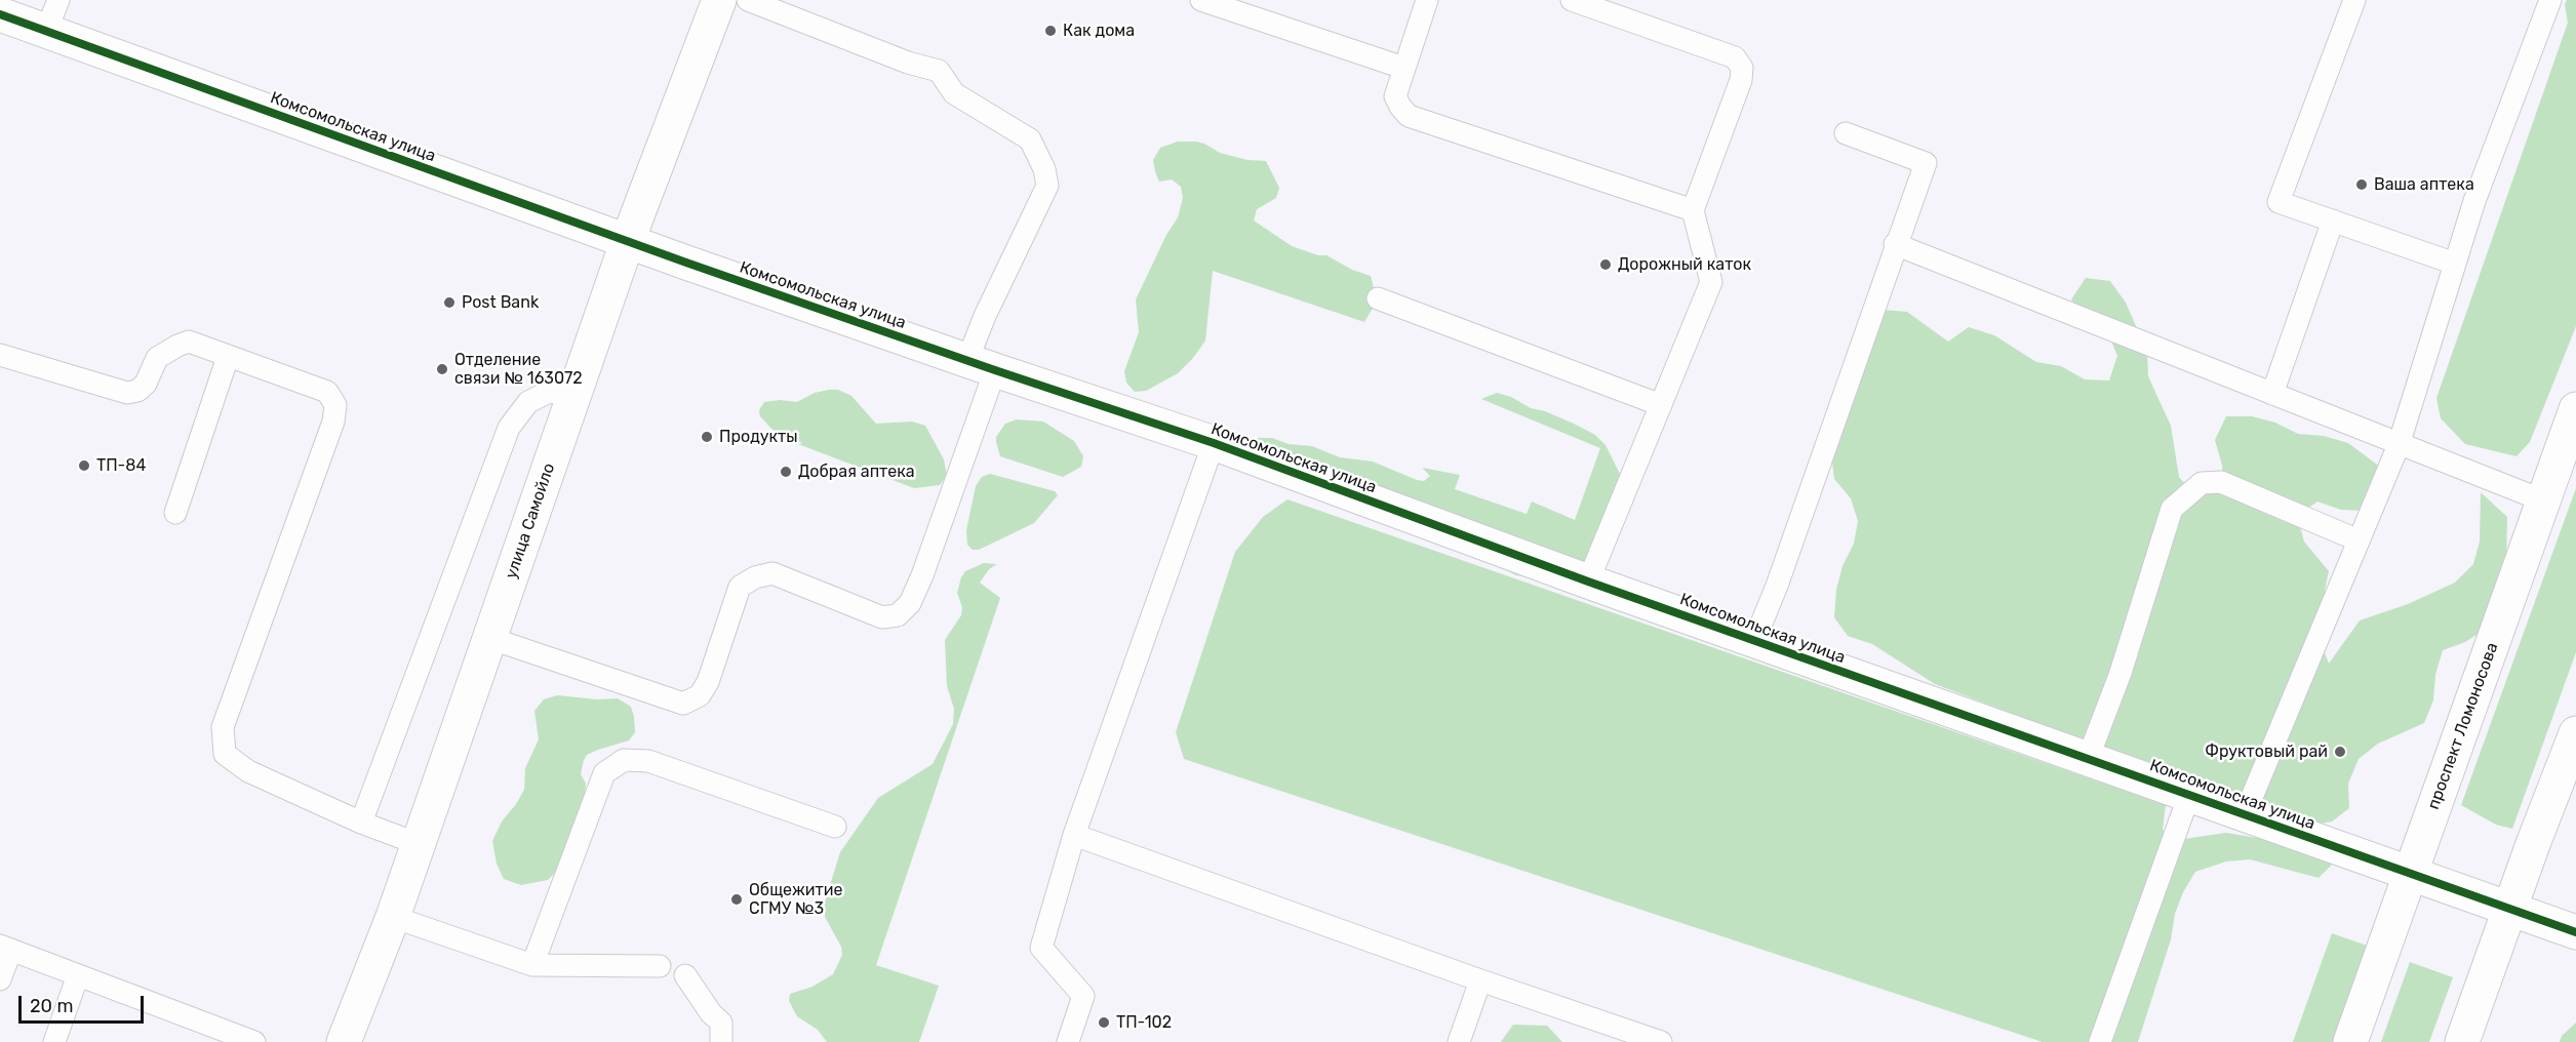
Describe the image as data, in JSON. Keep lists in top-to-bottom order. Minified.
{"streets":{"street":["Комсомольская улица","улица Самойло","проспект Ломоносова"]},"crossings":[["Комсомольская улица","улица Самойло"],["Комсомольская улица","проспект Ломоносова"]],"places":["Как дома","Ваша аптека","Дорожный каток","Post Bank","Отделение связи № 163072","Продукты","ТП-84","Добрая аптека","Фруктовый рай","Общежитие СГМУ №3","ТП-102"],"scale_bar":"20 m"}
